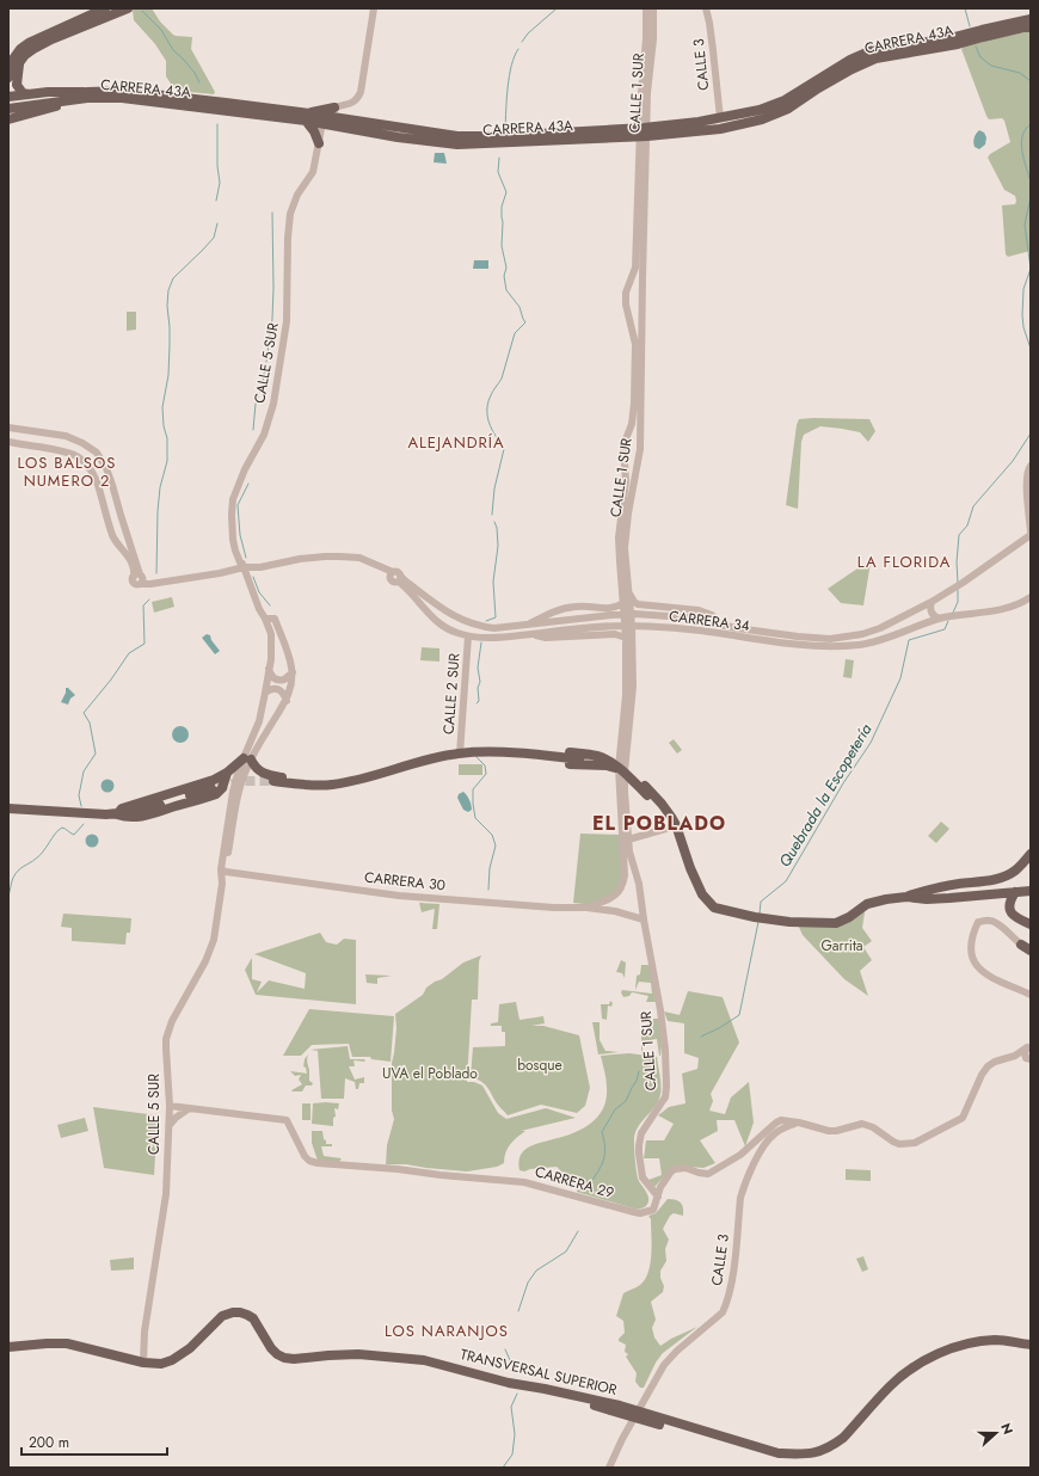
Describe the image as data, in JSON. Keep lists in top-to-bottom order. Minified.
{"streets":{"main road":["CARRERA 43A","TRANSVERSAL SUPERIOR"],"street":["CALLE 3","CALLE 1 SUR","CALLE 5 SUR","CARRERA 34","CALLE 2 SUR","CARRERA 30","CARRERA 29"]},"crossings":[["CARRERA 43A","CALLE 3"],["CARRERA 43A","CALLE 1 SUR"],["CARRERA 43A","CALLE 5 SUR"],["CALLE 1 SUR","CARRERA 30"],["CALLE 1 SUR","CARRERA 29"],["CALLE 5 SUR","CARRERA 30"],["CALLE 5 SUR","TRANSVERSAL SUPERIOR"],["CARRERA 34","CALLE 2 SUR"]],"districts":["ALEJANDRÍA","LOS BALSOS NUMERO 2","LA FLORIDA","EL POBLADO","LOS NARANJOS"],"water":["Quebrada la Escopetería"],"parks":["Garrita","bosque","UVA el Poblado"],"scale_bar":"200 m","north":"right"}
